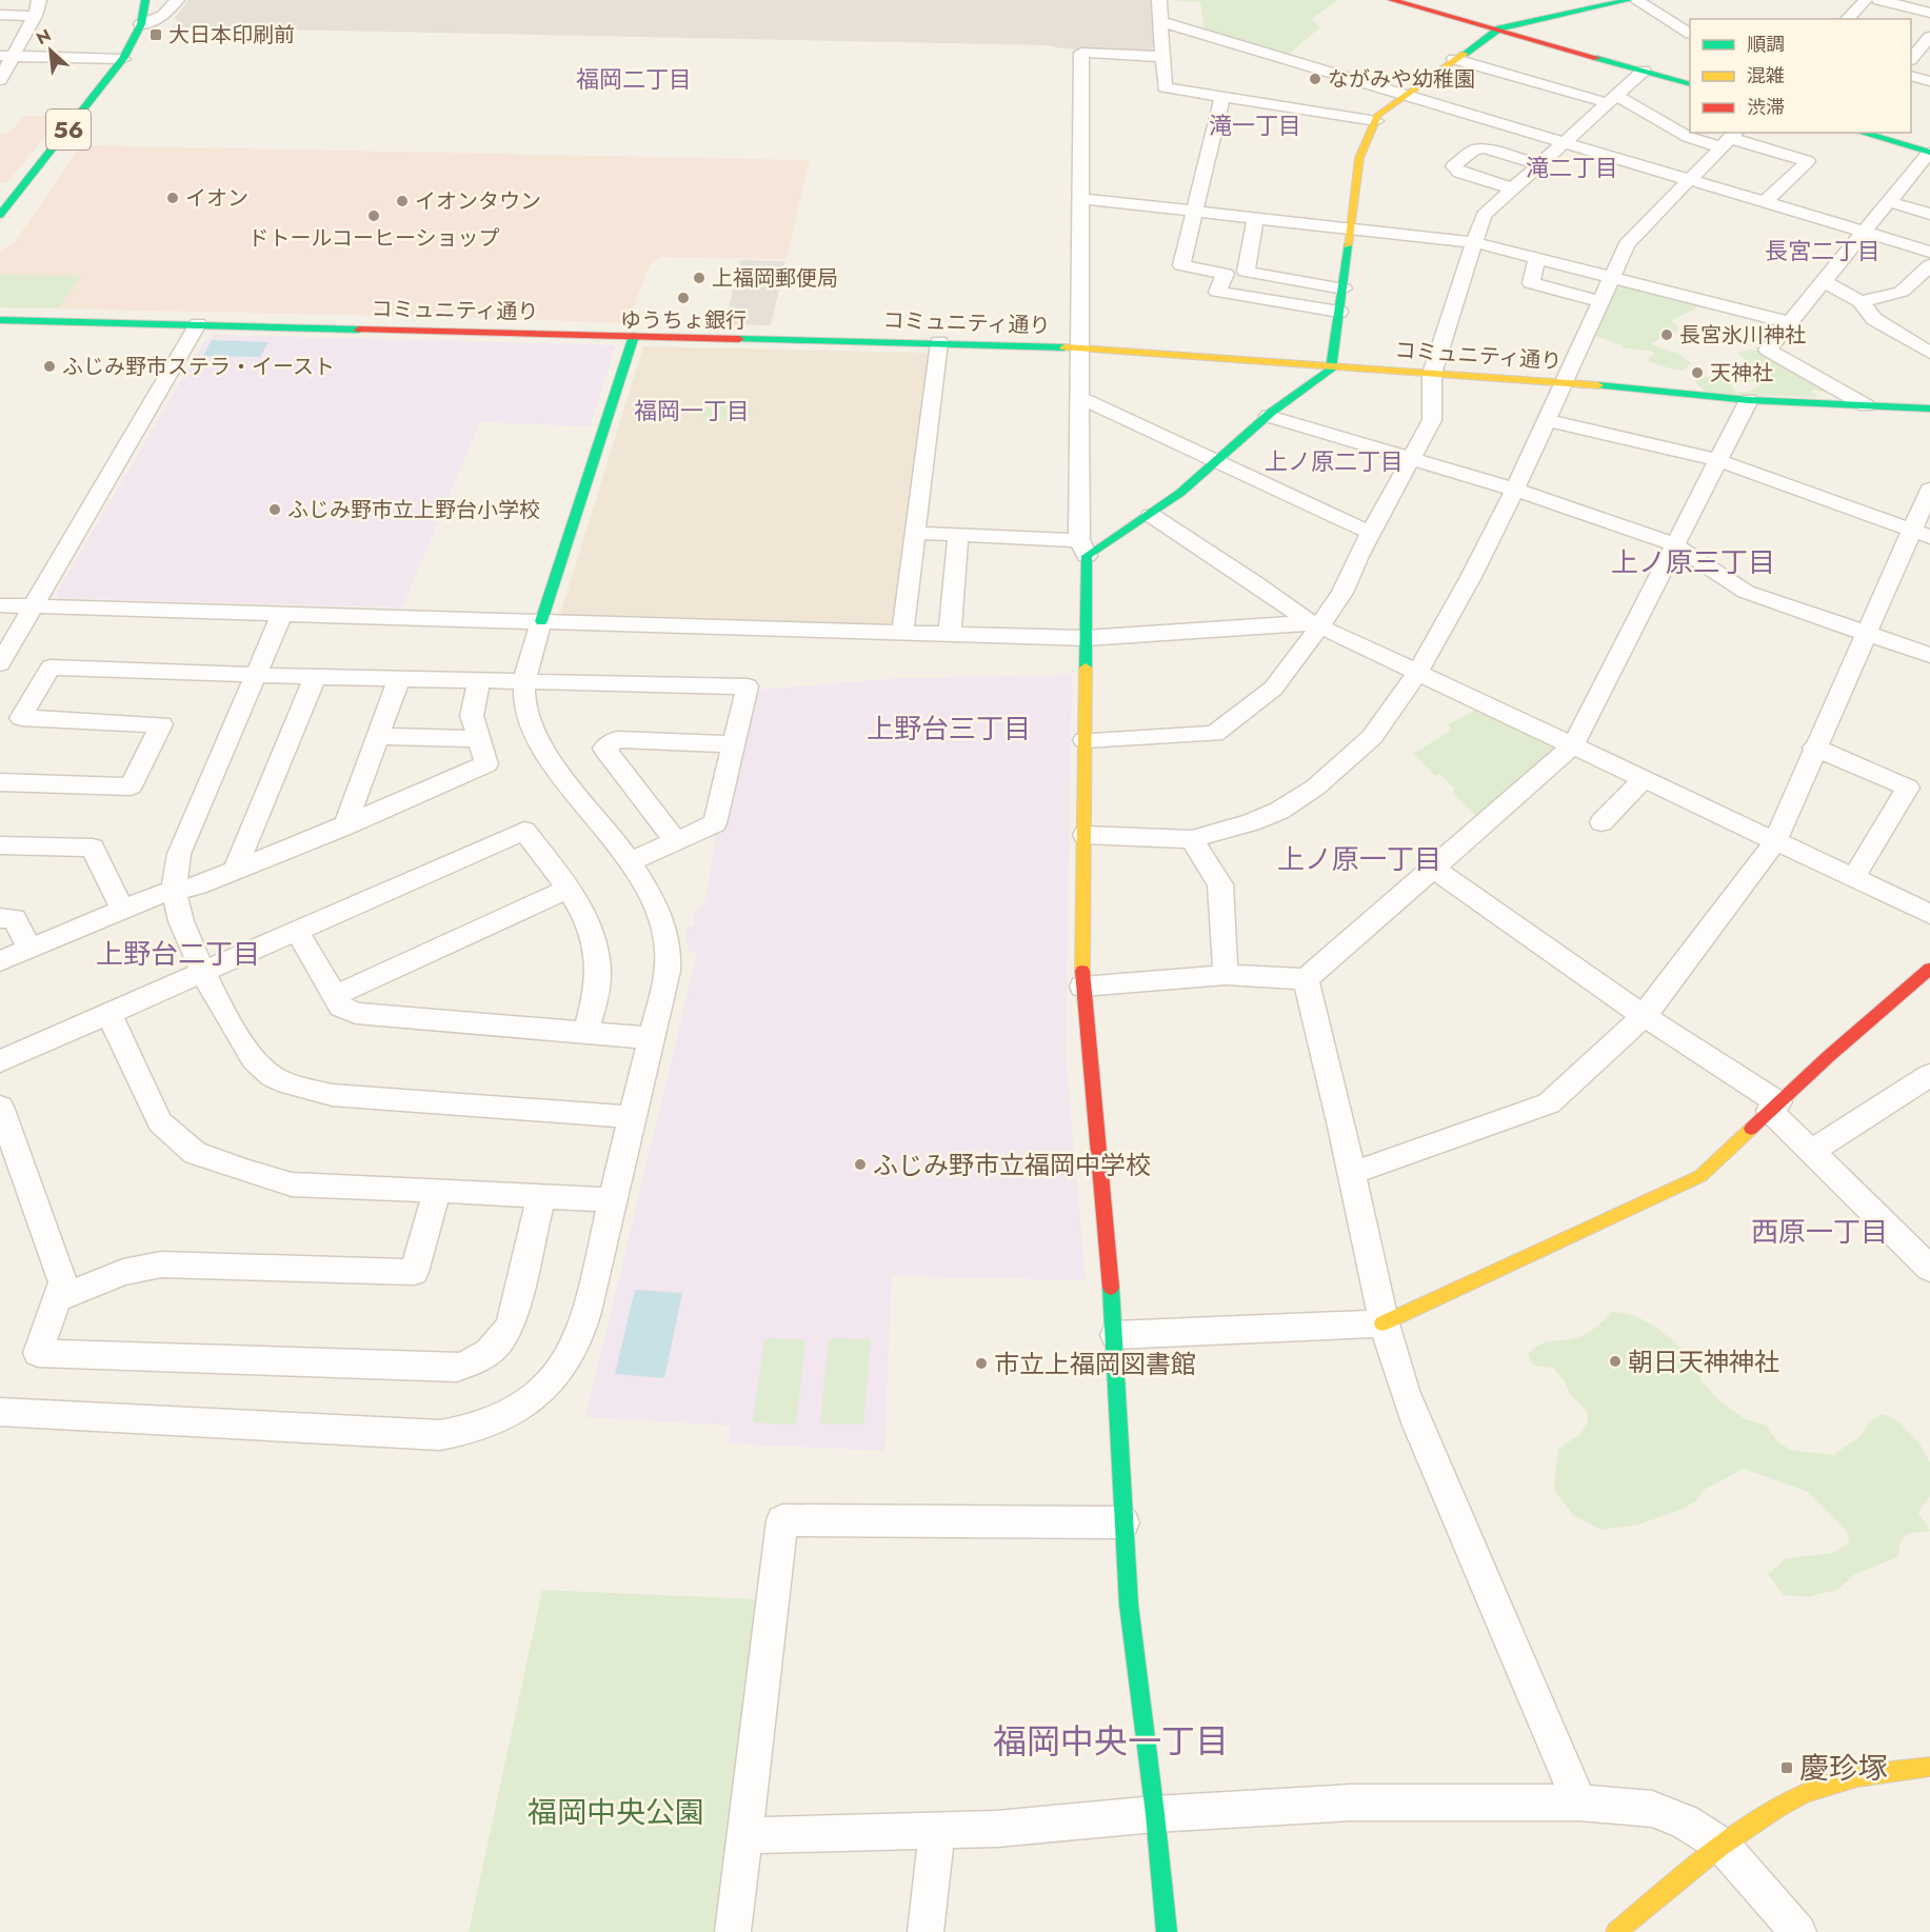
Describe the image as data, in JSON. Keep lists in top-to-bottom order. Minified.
{"streets":{"street":["56","コミュニティ通り"]},"districts":["福岡二丁目","滝一丁目","滝二丁目","長宮二丁目","福岡一丁目","上ノ原二丁目","上ノ原三丁目","上野台三丁目","上ノ原一丁目","上野台二丁目","西原一丁目","福岡中央一丁目"],"parks":["福岡中央公園"],"places":{"transit":["大日本印刷前","慶珍塚"],"other":["ながみや幼稚園","イオン","イオンタウン","ドトールコーヒーショップ","上福岡郵便局","ゆうちょ銀行","長宮氷川神社","ふじみ野市ステラ・イースト","天神社","ふじみ野市立上野台小学校","ふじみ野市立福岡中学校","朝日天神神社","市立上福岡図書館"]},"legend":["順調","混雑","渋滞"],"north":"top left"}
